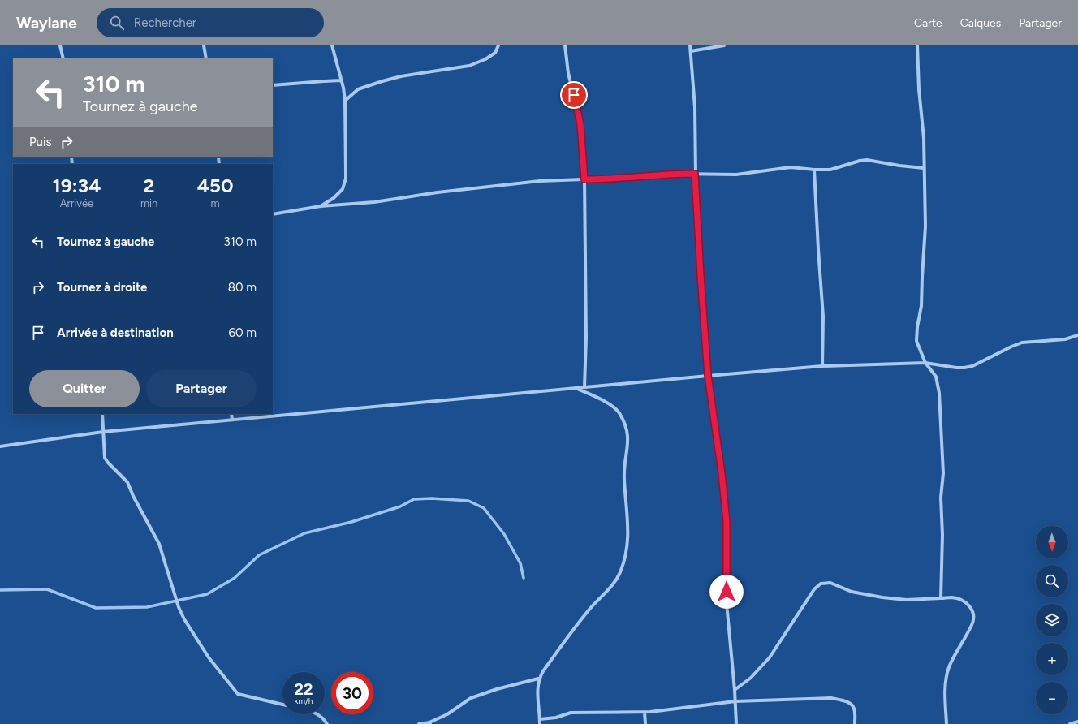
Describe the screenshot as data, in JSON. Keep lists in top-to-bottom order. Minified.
{"north":"bottom","page":{"header":"Waylane","search":"Rechercher","nav":["Carte","Calques","Partager"],"turn":["310 m","Tournez à gauche"],"then":"Puis","eta":["19:34","Arrivée","2","min","450","m"],"list":[{"name":"Tournez à gauche","value":"310 m"},{"name":"Tournez à droite","value":"80 m"},{"name":"Arrivée à destination","value":"60 m"}],"buttons":["Quitter","Partager"],"map_buttons":["+","−"],"speed":"22 km/h","limit":"30"}}
